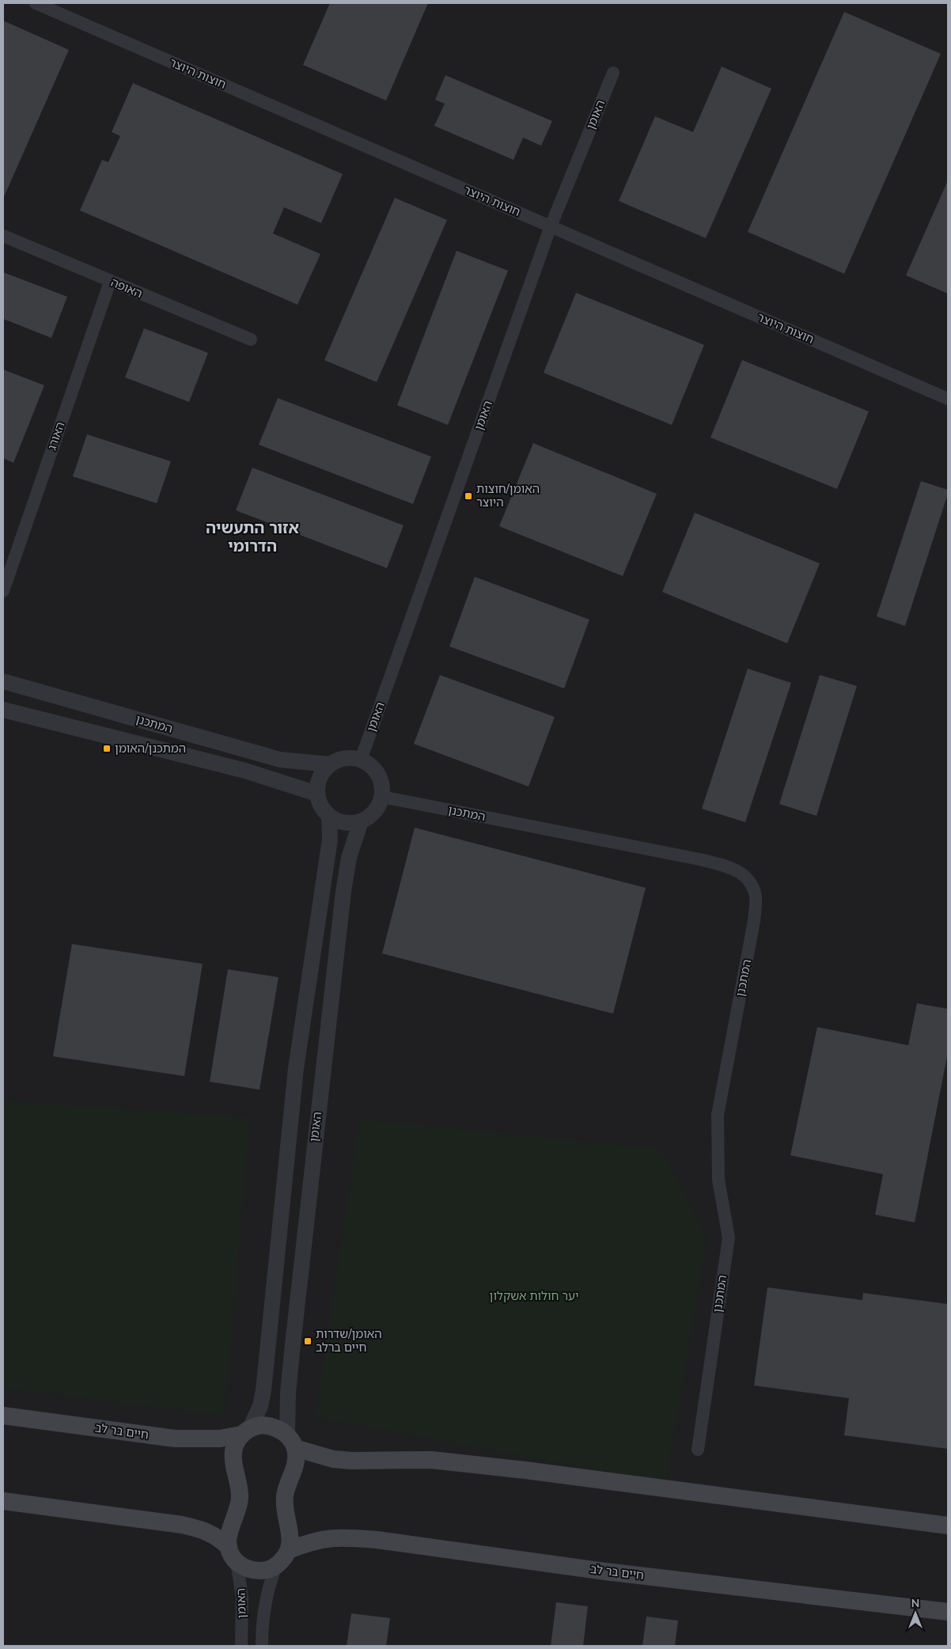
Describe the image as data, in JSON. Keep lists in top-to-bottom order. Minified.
{"streets":{"main road":["חיים בר לב"],"street":["חוצות היוצר","האומן","האופה","האורג","המתכנן"]},"crossings":[["חוצות היוצר","האומן"],["האומן","המתכנן"],["האומן","חיים בר לב"],["האופה","האורג"]],"districts":["אזור התעשיה הדרומי"],"parks":["יער חולות אשקלון"],"places":{"transit":["האומן/חוצות היוצר","המתכנן/האומן","האומן/שדרות חיים ברלב"]},"north":"top"}
